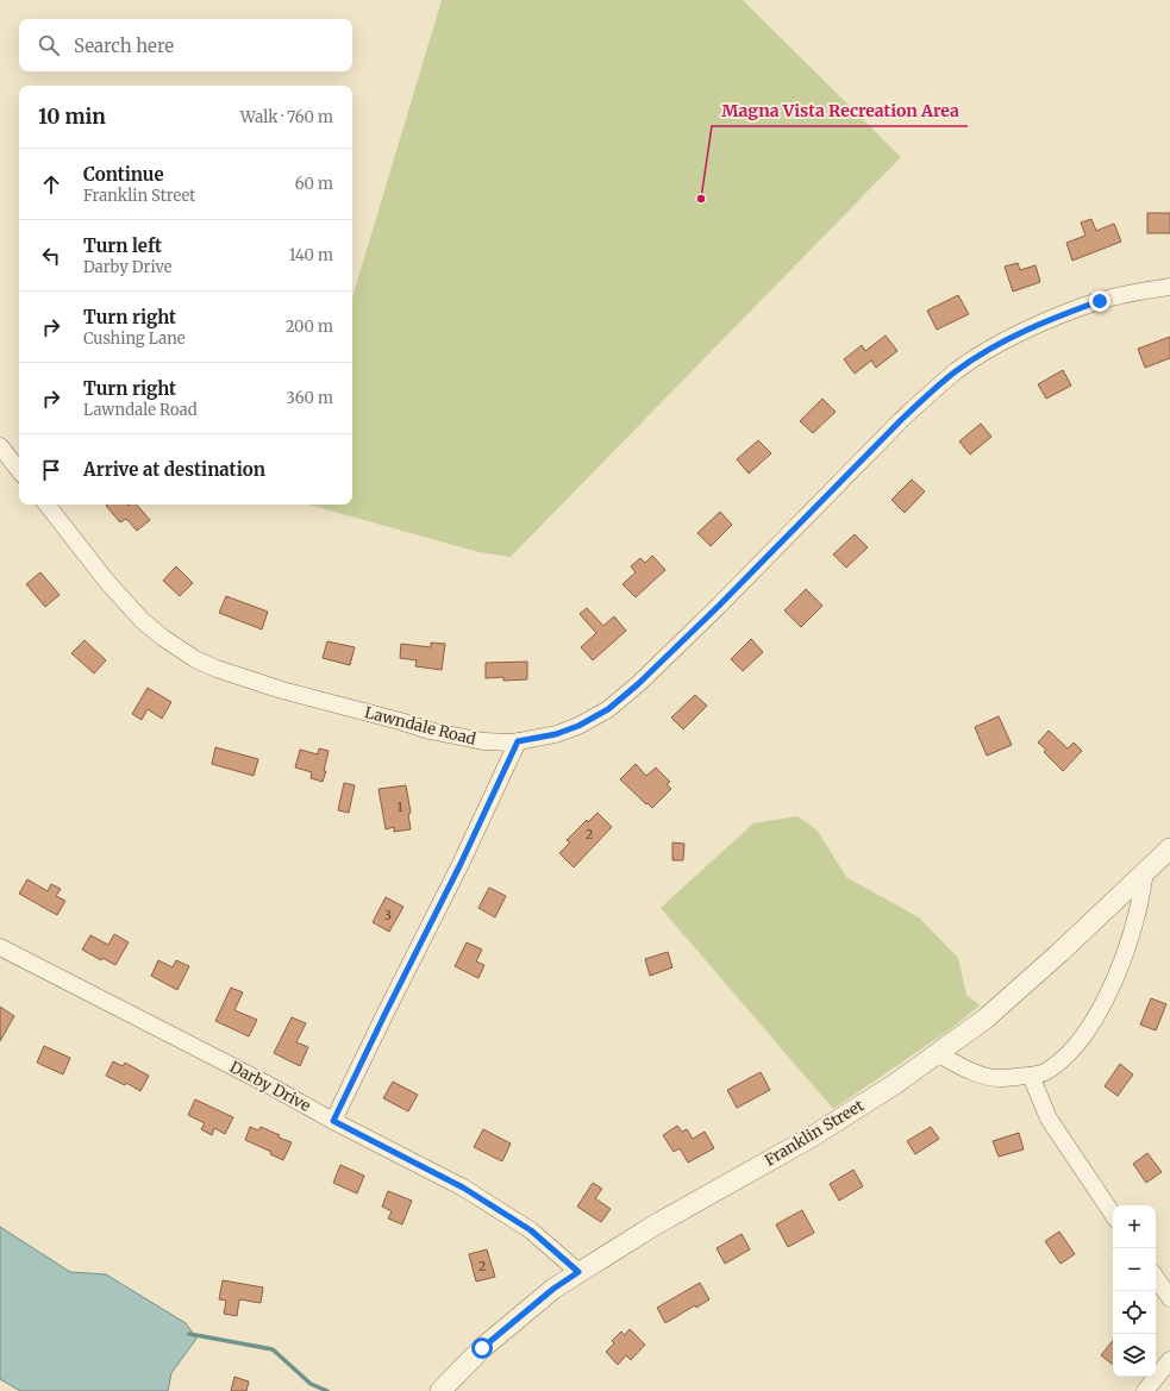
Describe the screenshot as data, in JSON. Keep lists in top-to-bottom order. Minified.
{"streets":{"street":["Lawndale Road","Darby Drive","Franklin Street"]},"crossings":[["Darby Drive","Franklin Street"]],"places":["Magna Vista Recreation Area"],"house_numbers":["1","2","3","2"],"page":{"search":"Search here","heading":["10 min","Walk · 760 m"],"list":[["Continue","Franklin Street","60 m"],["Turn left","Darby Drive","140 m"],["Turn right","Cushing Lane","200 m"],["Turn right","Lawndale Road","360 m"],"Arrive at destination"],"map_buttons":["+","−"]}}
